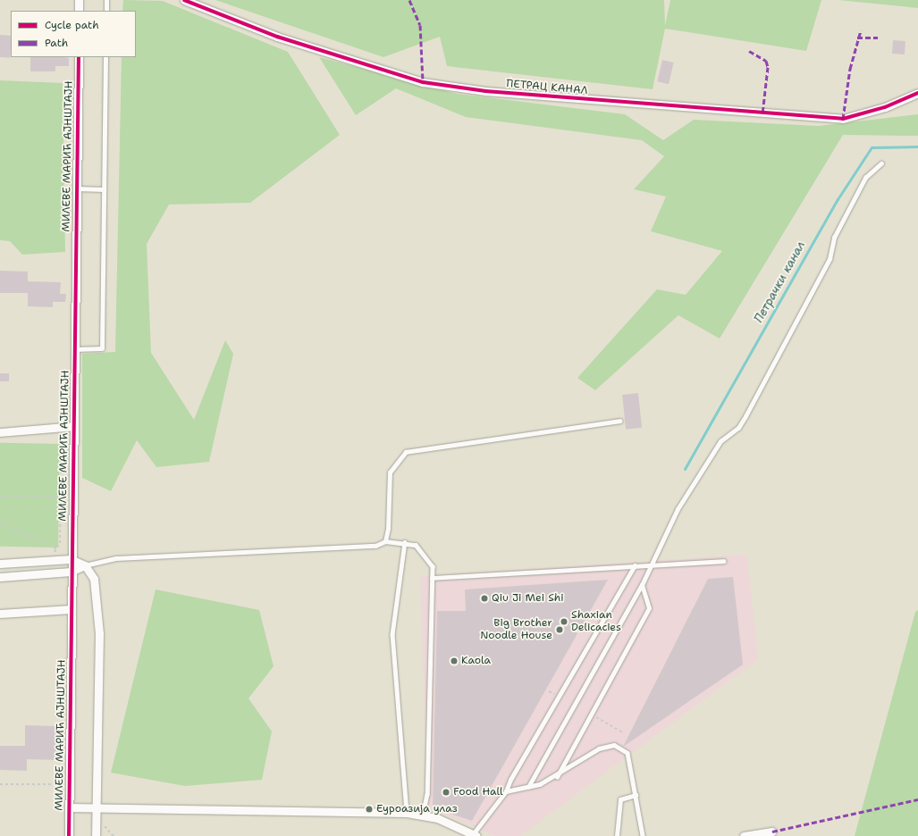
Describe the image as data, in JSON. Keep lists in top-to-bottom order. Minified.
{"streets":{"street":["ПЕТРАЦ КАНАЛ","МИЛЕВЕ МАРИЋ АЈНШТАЈН"]},"water":["Петрачки канал"],"places":["Qiu Ji Mei Shi","Shaxian Delicacies","Big Brother Noodle House","Kaola","Food Hall","Еуроазија улаз"],"legend":["Cycle path","Path"]}
